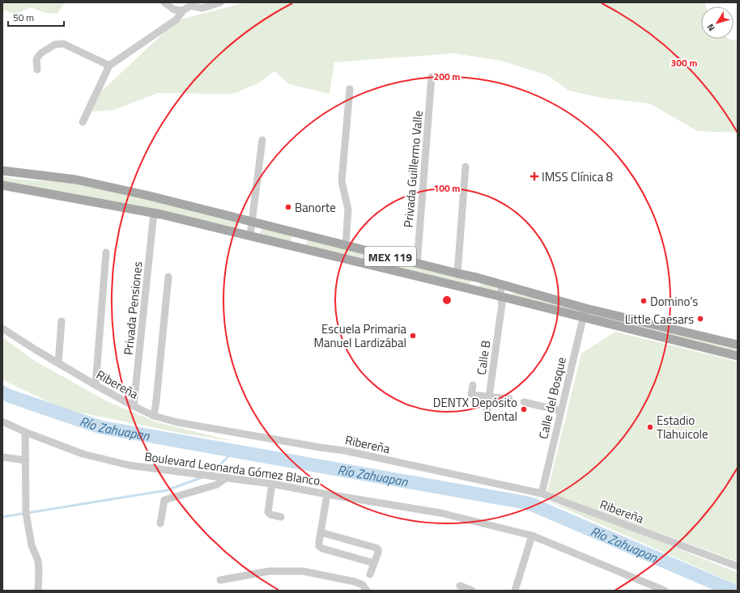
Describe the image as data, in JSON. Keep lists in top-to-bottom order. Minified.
{"streets":{"main road":["MEX 119"],"street":["Privada Guillermo Valle","Privada Pensiones","Calle B","Ribereña","Calle del Bosque","Boulevard Leonarda Gómez Blanco"]},"crossings":[["Privada Guillermo Valle","MEX 119"],["MEX 119","Privada Pensiones"],["MEX 119","Calle B"],["MEX 119","Calle del Bosque"],["Privada Pensiones","Ribereña"],["Ribereña","Calle del Bosque"]],"water":["Río Zahuapan"],"places":{"health":["IMSS Clínica 8"],"other":["Banorte","Domino's","Little Caesars","Escuela Primaria Manuel Lardizábal","DENTX Depósito Dental","Estadio Tlahuicole"]},"scale_bar":"50 m","north":"bottom left","rings":["300 m","200 m","100 m"]}
